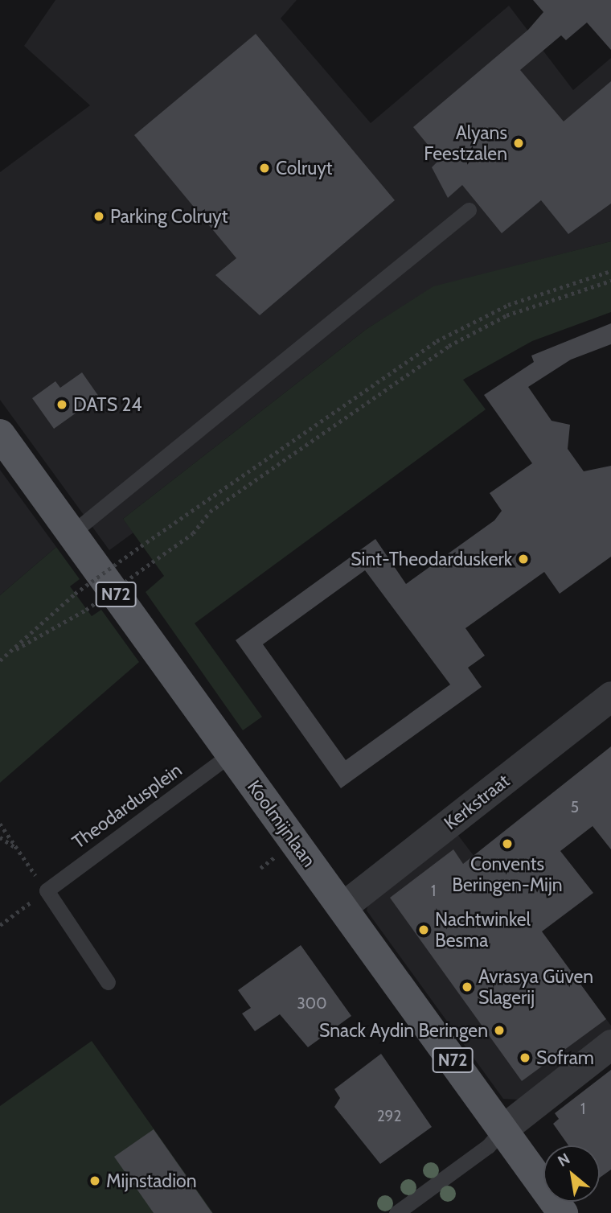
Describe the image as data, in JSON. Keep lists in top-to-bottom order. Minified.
{"streets":{"main road":["N72","Koolmijnlaan"],"street":["Kerkstraat"],"lane":["Theodardusplein"]},"crossings":[["Kerkstraat","Koolmijnlaan"],["Theodardusplein","Koolmijnlaan"]],"places":["Alyans Feestzalen","Colruyt","Parking Colruyt","DATS 24","Sint-Theodarduskerk","Convents Beringen-Mijn","Nachtwinkel Besma","Avrasya Güven Slagerij","Snack Aydin Beringen","Sofram","Mijnstadion"],"house_numbers":["5","1","300","1","292"],"north":"top left"}
